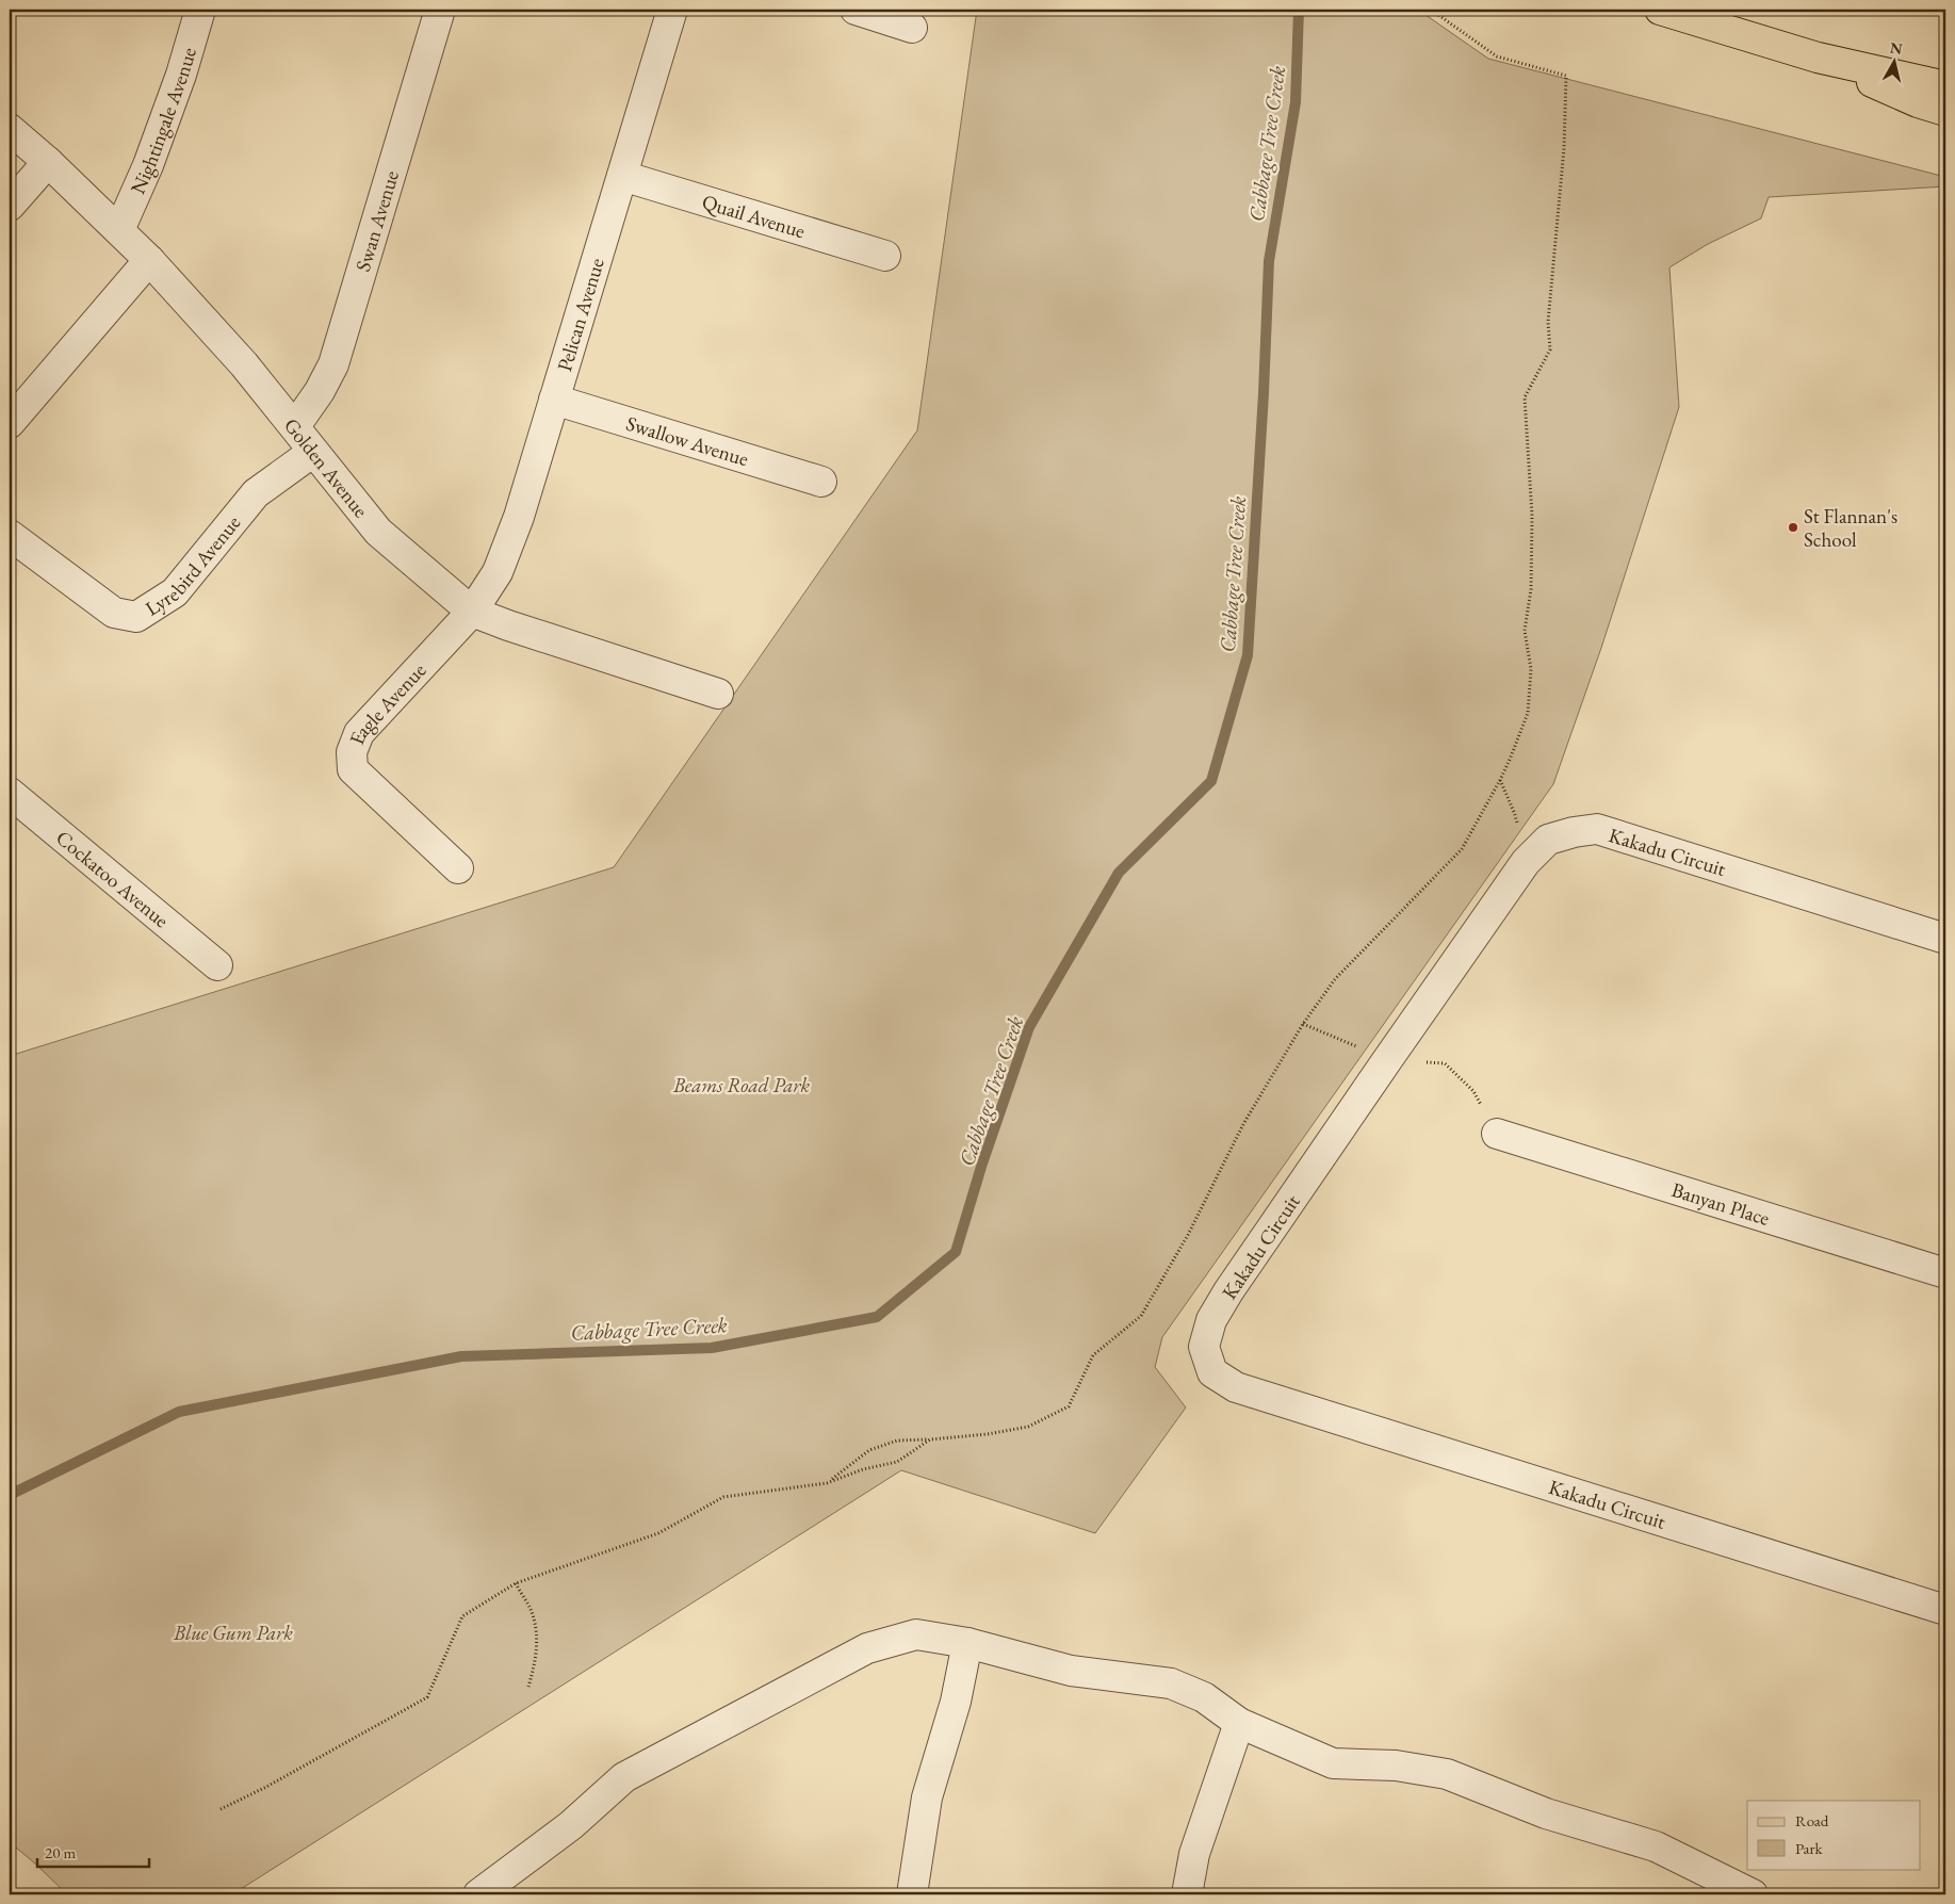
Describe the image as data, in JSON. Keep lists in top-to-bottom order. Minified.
{"streets":{"street":["Nightingale Avenue","Quail Avenue","Swan Avenue","Pelican Avenue","Swallow Avenue","Golden Avenue","Lyrebird Avenue","Eagle Avenue","Kakadu Circuit","Cockatoo Avenue","Banyan Place"]},"crossings":[["Nightingale Avenue","Golden Avenue"],["Quail Avenue","Pelican Avenue"],["Swan Avenue","Golden Avenue"],["Pelican Avenue","Swallow Avenue"],["Pelican Avenue","Golden Avenue"],["Pelican Avenue","Eagle Avenue"],["Golden Avenue","Lyrebird Avenue"],["Golden Avenue","Eagle Avenue"]],"water":["Cabbage Tree Creek"],"parks":["Beams Road Park","Blue Gum Park"],"places":["St Flannan's School"],"legend":["Road","Park"],"scale_bar":"20 m","north":"top"}
